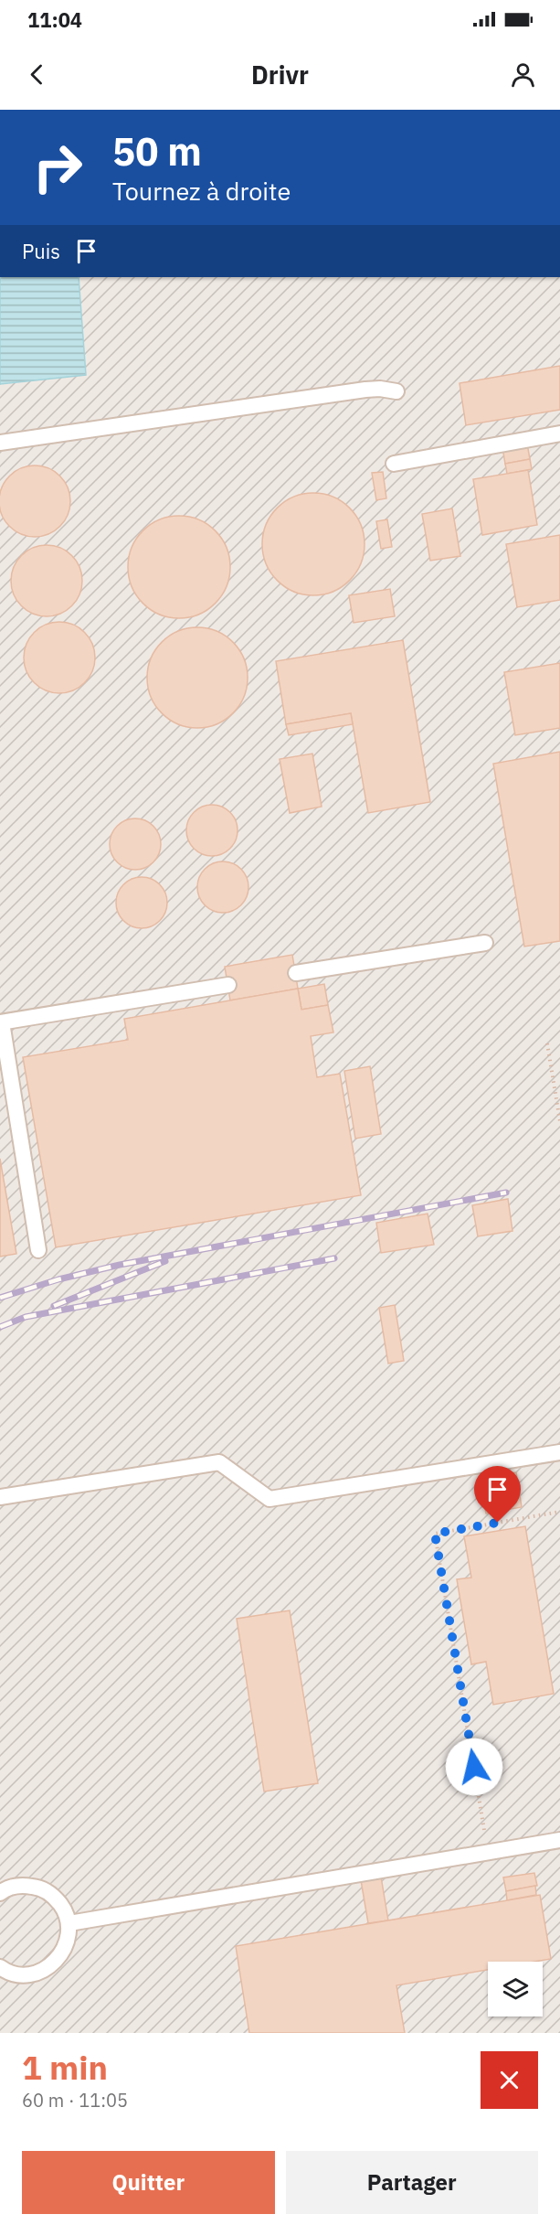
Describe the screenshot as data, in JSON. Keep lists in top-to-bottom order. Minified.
{"page":{"status":"11:04","header":"Drivr","turn":["50 m","Tournez à droite"],"then":"Puis","heading":["1 min","60 m · 11:05"],"buttons":["Quitter","Partager"]}}
